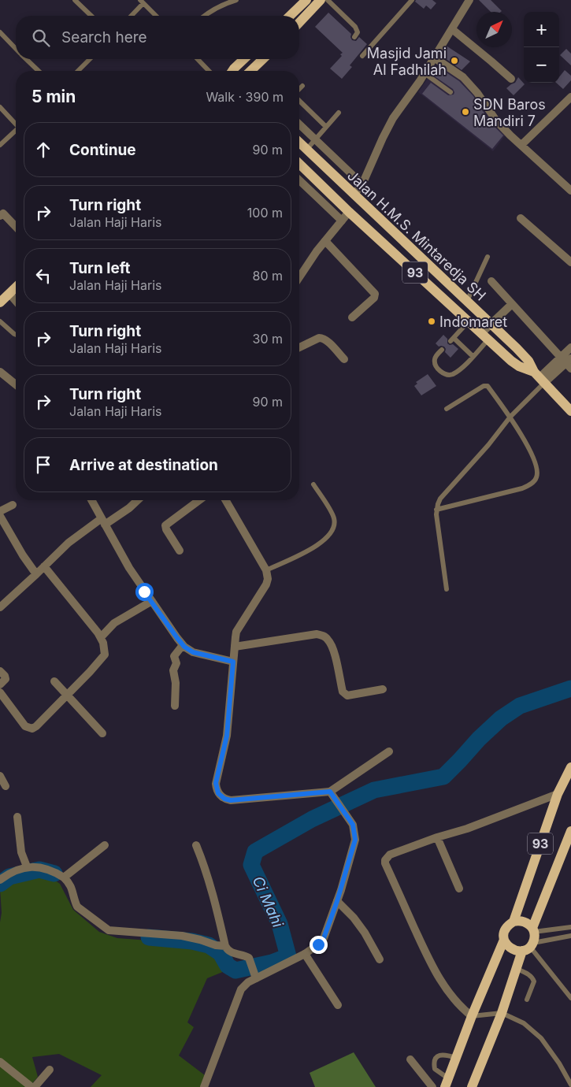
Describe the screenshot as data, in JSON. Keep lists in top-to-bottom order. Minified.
{"streets":{"main road":["Jalan H.M.S. Mintaredja SH","93"]},"water":["Ci Mahi"],"places":["Masjid Jami Al Fadhilah","SDN Baros Mandiri 7","Indomaret"],"north":"top right","page":{"map_buttons":["+","−"],"search":"Search here","heading":["5 min","Walk · 390 m"],"list":[["Continue","90 m"],["Turn right","Jalan Haji Haris","100 m"],["Turn left","Jalan Haji Haris","80 m"],["Turn right","Jalan Haji Haris","30 m"],["Turn right","Jalan Haji Haris","90 m"],"Arrive at destination"]}}
